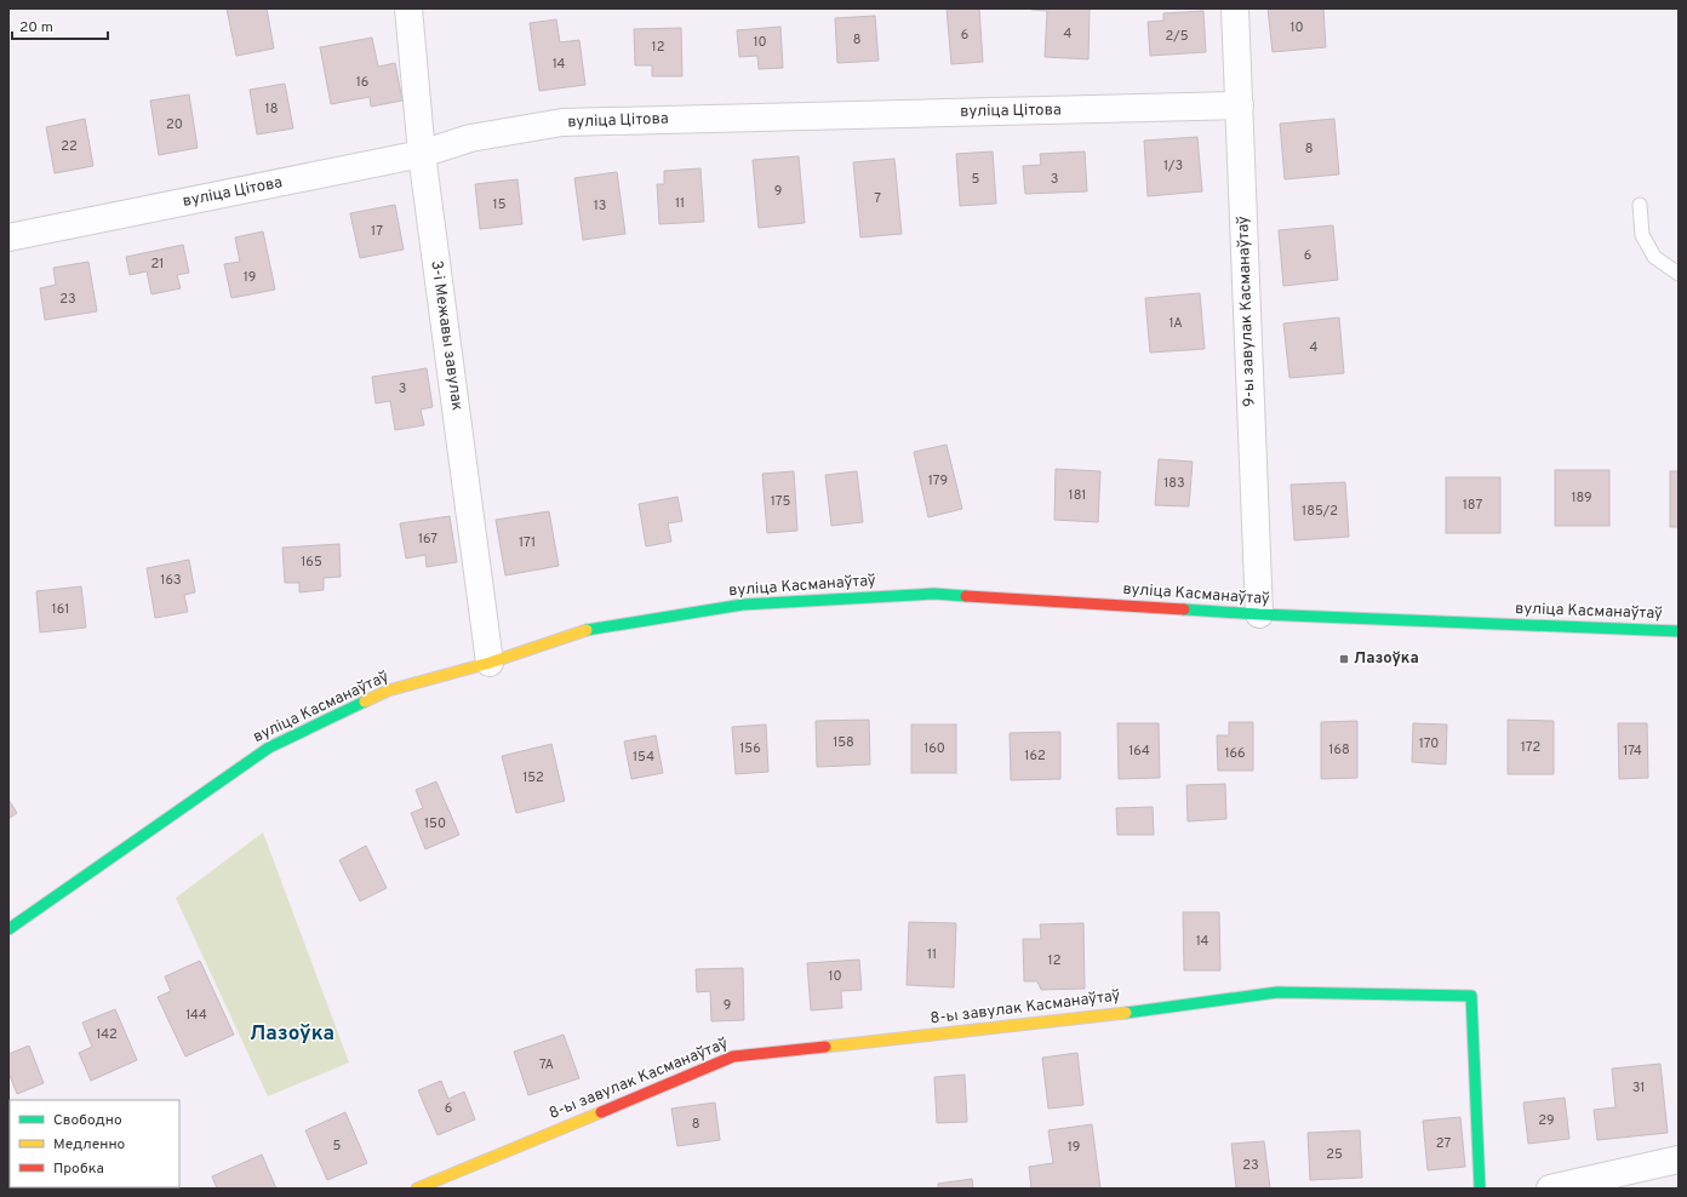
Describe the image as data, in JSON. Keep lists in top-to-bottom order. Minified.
{"streets":{"main road":["вуліца Касманаўтаў","8-ы завулак Касманаўтаў"],"street":["вуліца Цітова","9-ы завулак Касманаўтаў","3-і Межавы завулак"]},"crossings":[["вуліца Цітова","9-ы завулак Касманаўтаў"],["вуліца Цітова","3-і Межавы завулак"],["9-ы завулак Касманаўтаў","вуліца Касманаўтаў"],["3-і Межавы завулак","вуліца Касманаўтаў"]],"districts":["Лазоўка"],"places":{"transit":["Лазоўка"]},"house_numbers":["10","4","6","2/5","8","10","12","14","16","18","20","22","8","1/3","5","3","9","7","11","15","13","17","6","21","19","23","1А","4","3","179","183","181","189","175","187","185/2","167","171","165","163","161","158","170","172","156","160","168","164","174","166","162","154","152","150","14","11","12","10","9","144","142","7А","31","6","29","8","27","5","19","25","23"],"legend":["Свободно","Медленно","Пробка"],"scale_bar":"20 m"}
